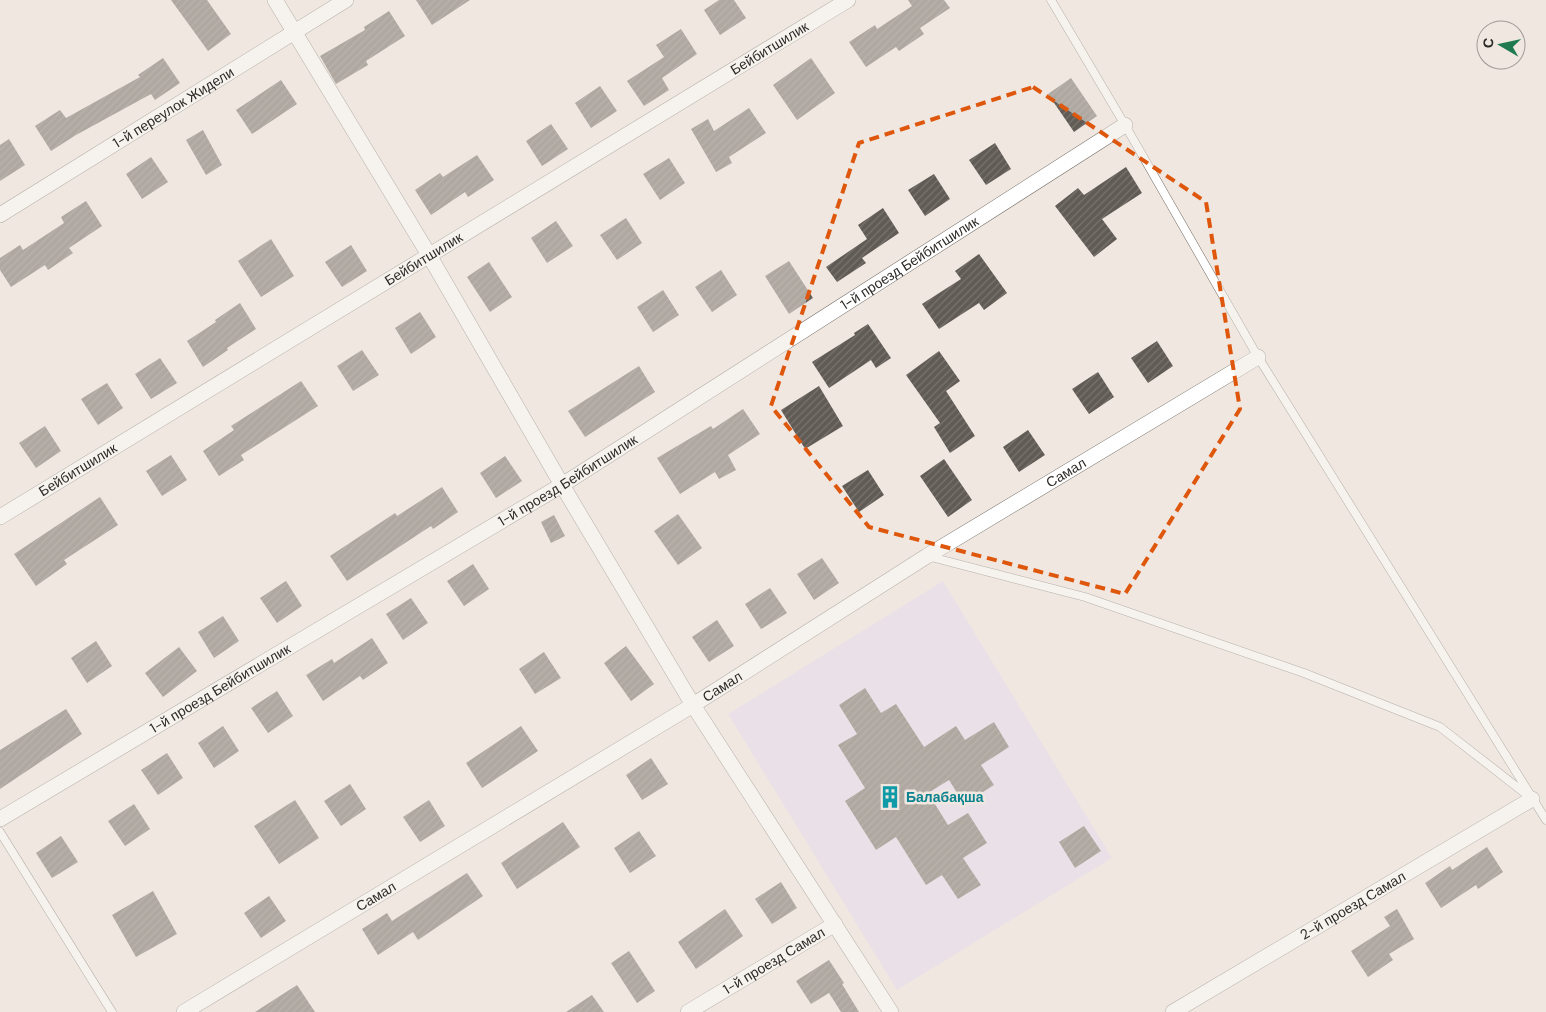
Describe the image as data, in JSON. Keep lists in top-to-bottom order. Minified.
{"streets":{"street":["Бейбитшилик","1-й переулок Жидели","1-й проезд Бейбитшилик","Самал","2-й проезд Самал","1-й проезд Самал"]},"places":{"building":["Балабақша"]},"north":"left"}
